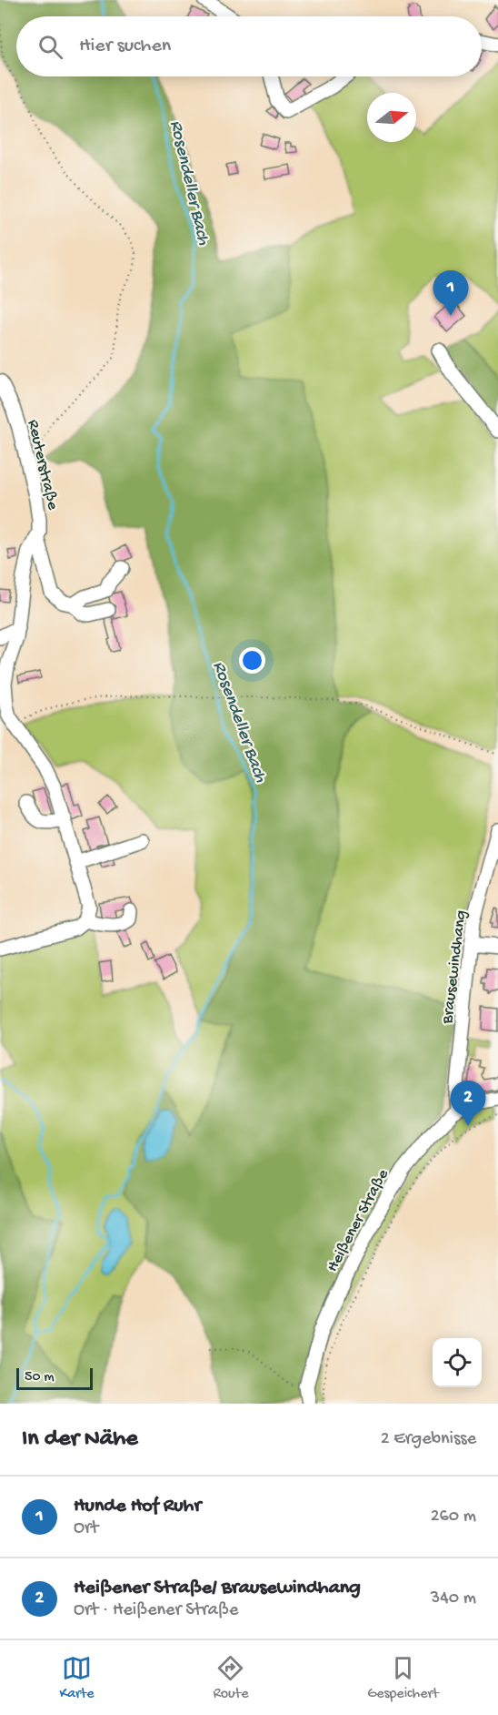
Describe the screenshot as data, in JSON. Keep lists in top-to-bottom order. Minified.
{"streets":{"street":["Reuterstraße","Brausewindhang","Heißener Straße"]},"crossings":[["Brausewindhang","Heißener Straße"]],"water":["Rosendeller Bach"],"scale_bar":"50 m","north":"right","page":{"search":"Hier suchen","pins":["1","2"],"scale":"50 m","heading":["In der Nähe","2 Ergebnisse"],"list":[{"mark":"1","name":"Hunde Hof Ruhr","note":"Ort","value":"260 m"},{"mark":"2","name":"Heißener Straße/ Brausewindhang","note":"Ort · Heißener Straße","value":"340 m"}],"nav":["Karte","Route","Gespeichert"]}}
